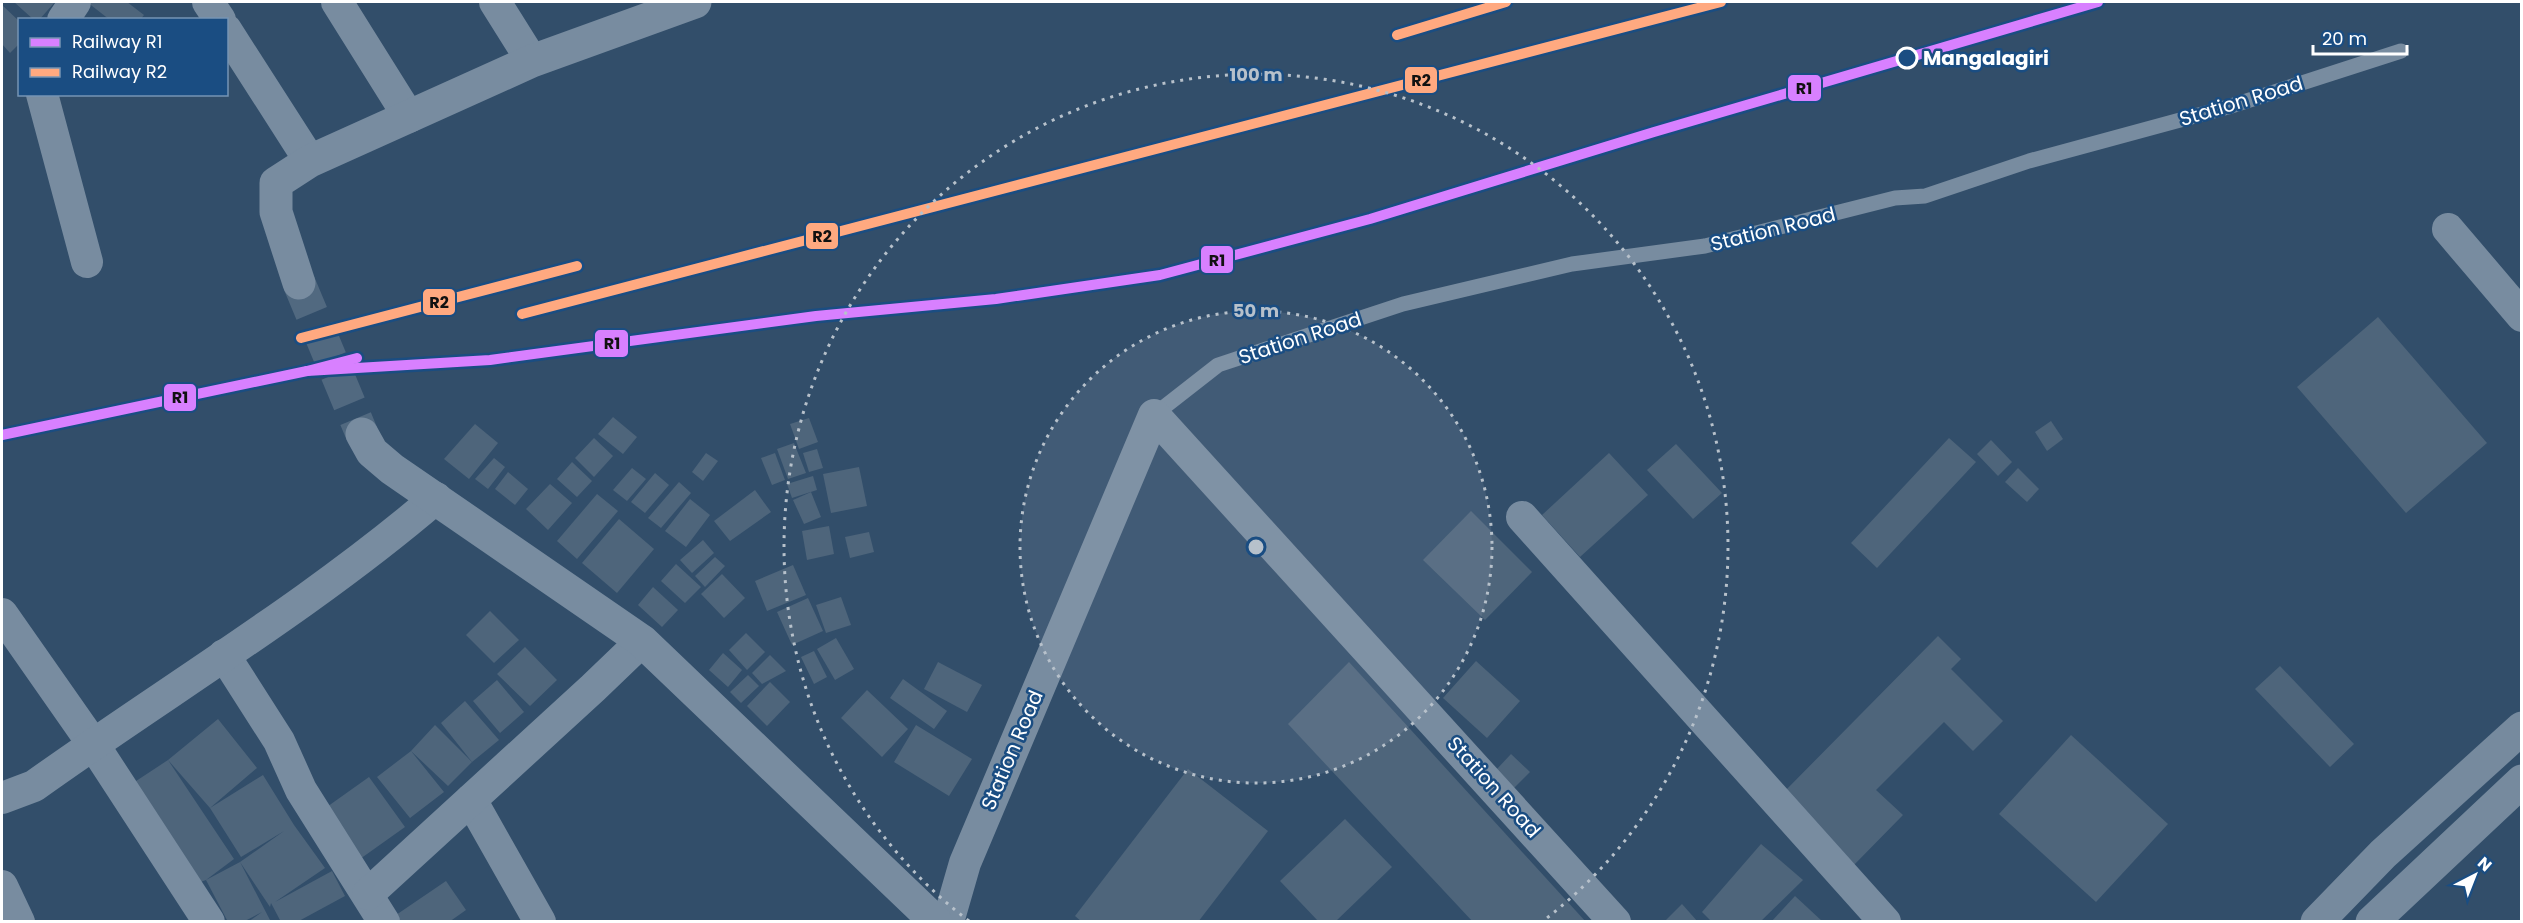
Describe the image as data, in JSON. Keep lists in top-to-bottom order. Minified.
{"streets":{"street":["Station Road"]},"places":["Mangalagiri"],"lines":["rail line R1","rail line R2"],"legend":["Railway R1","Railway R2"],"scale_bar":"20 m","north":"top right","rings":["100 m","50 m"]}
